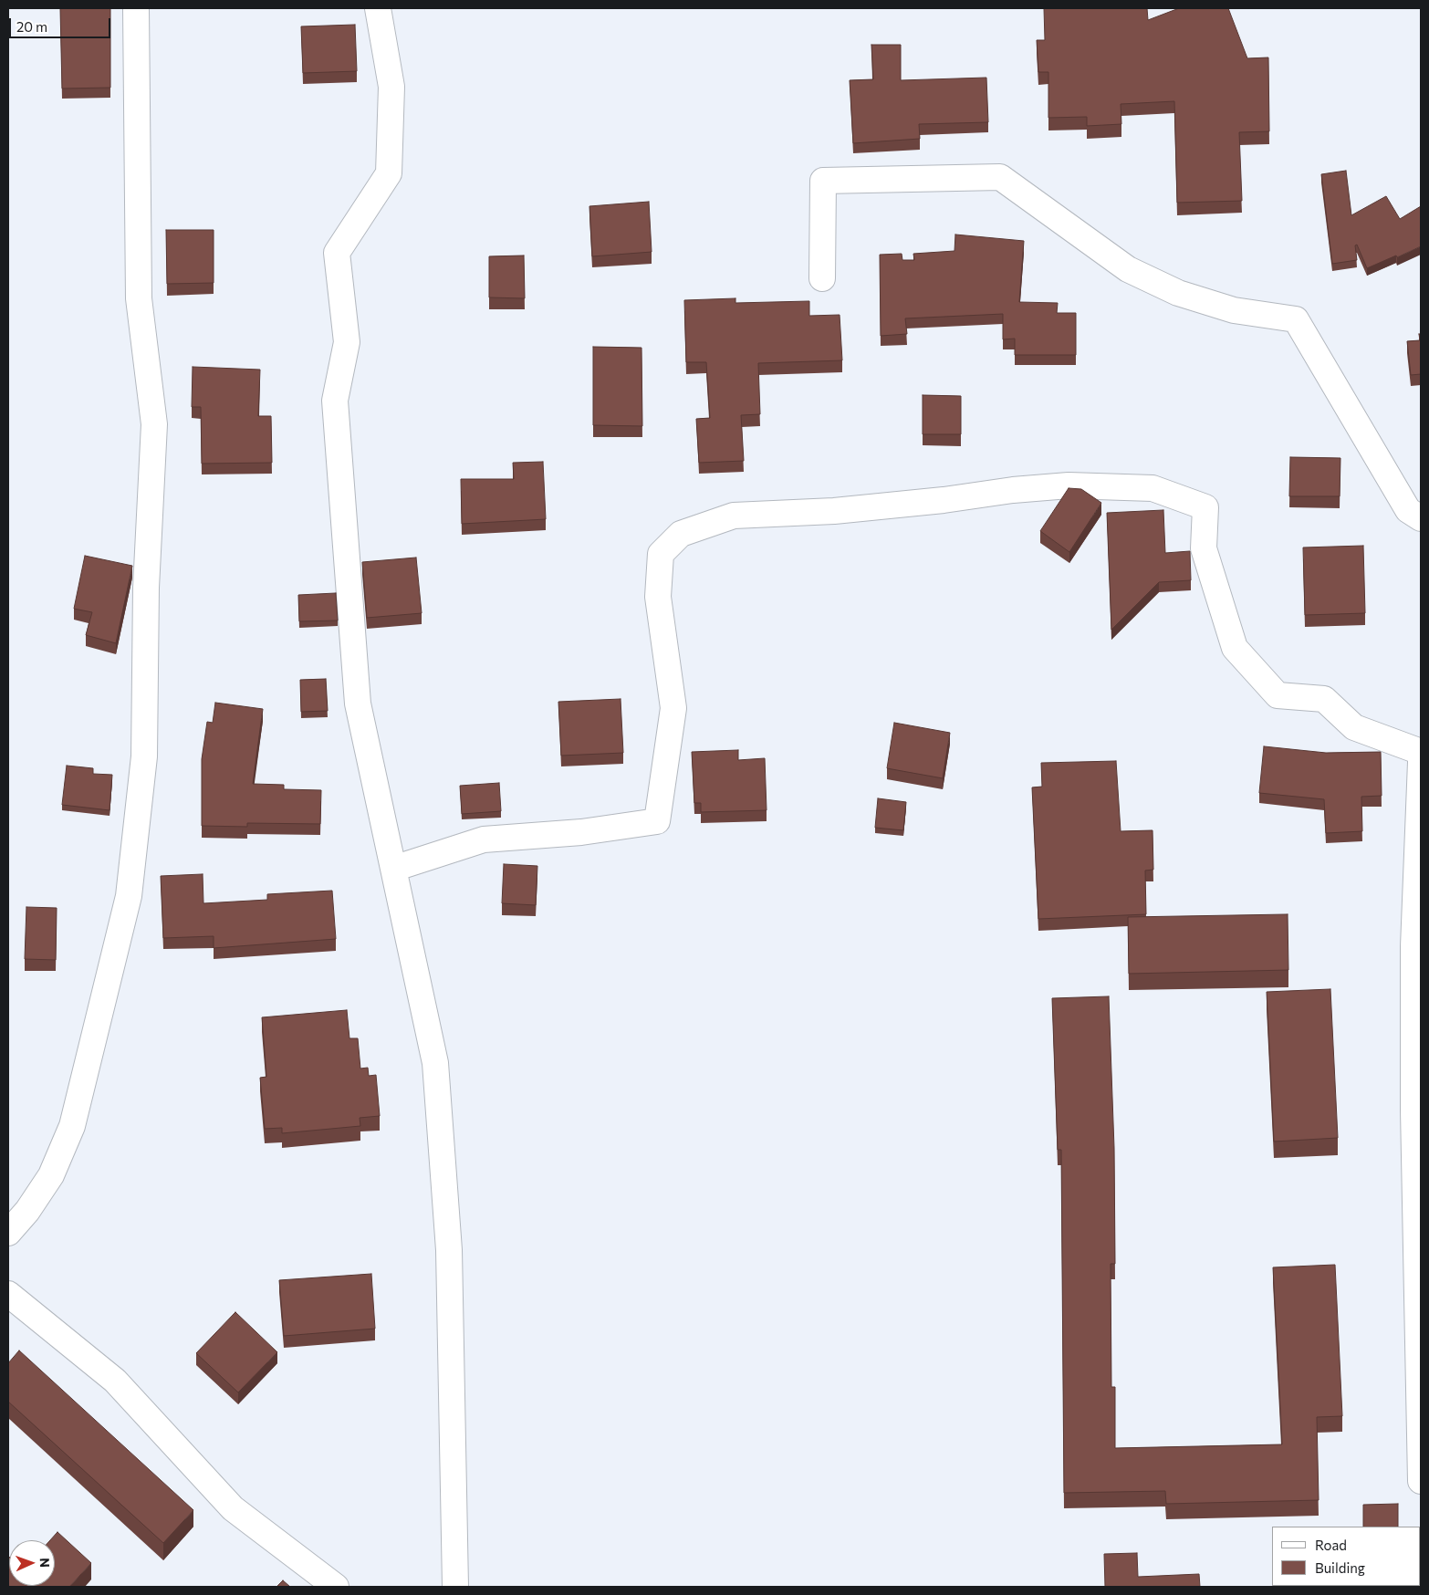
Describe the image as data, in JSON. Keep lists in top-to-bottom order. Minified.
{"legend":["Road","Building"],"scale_bar":"20 m","north":"right"}
